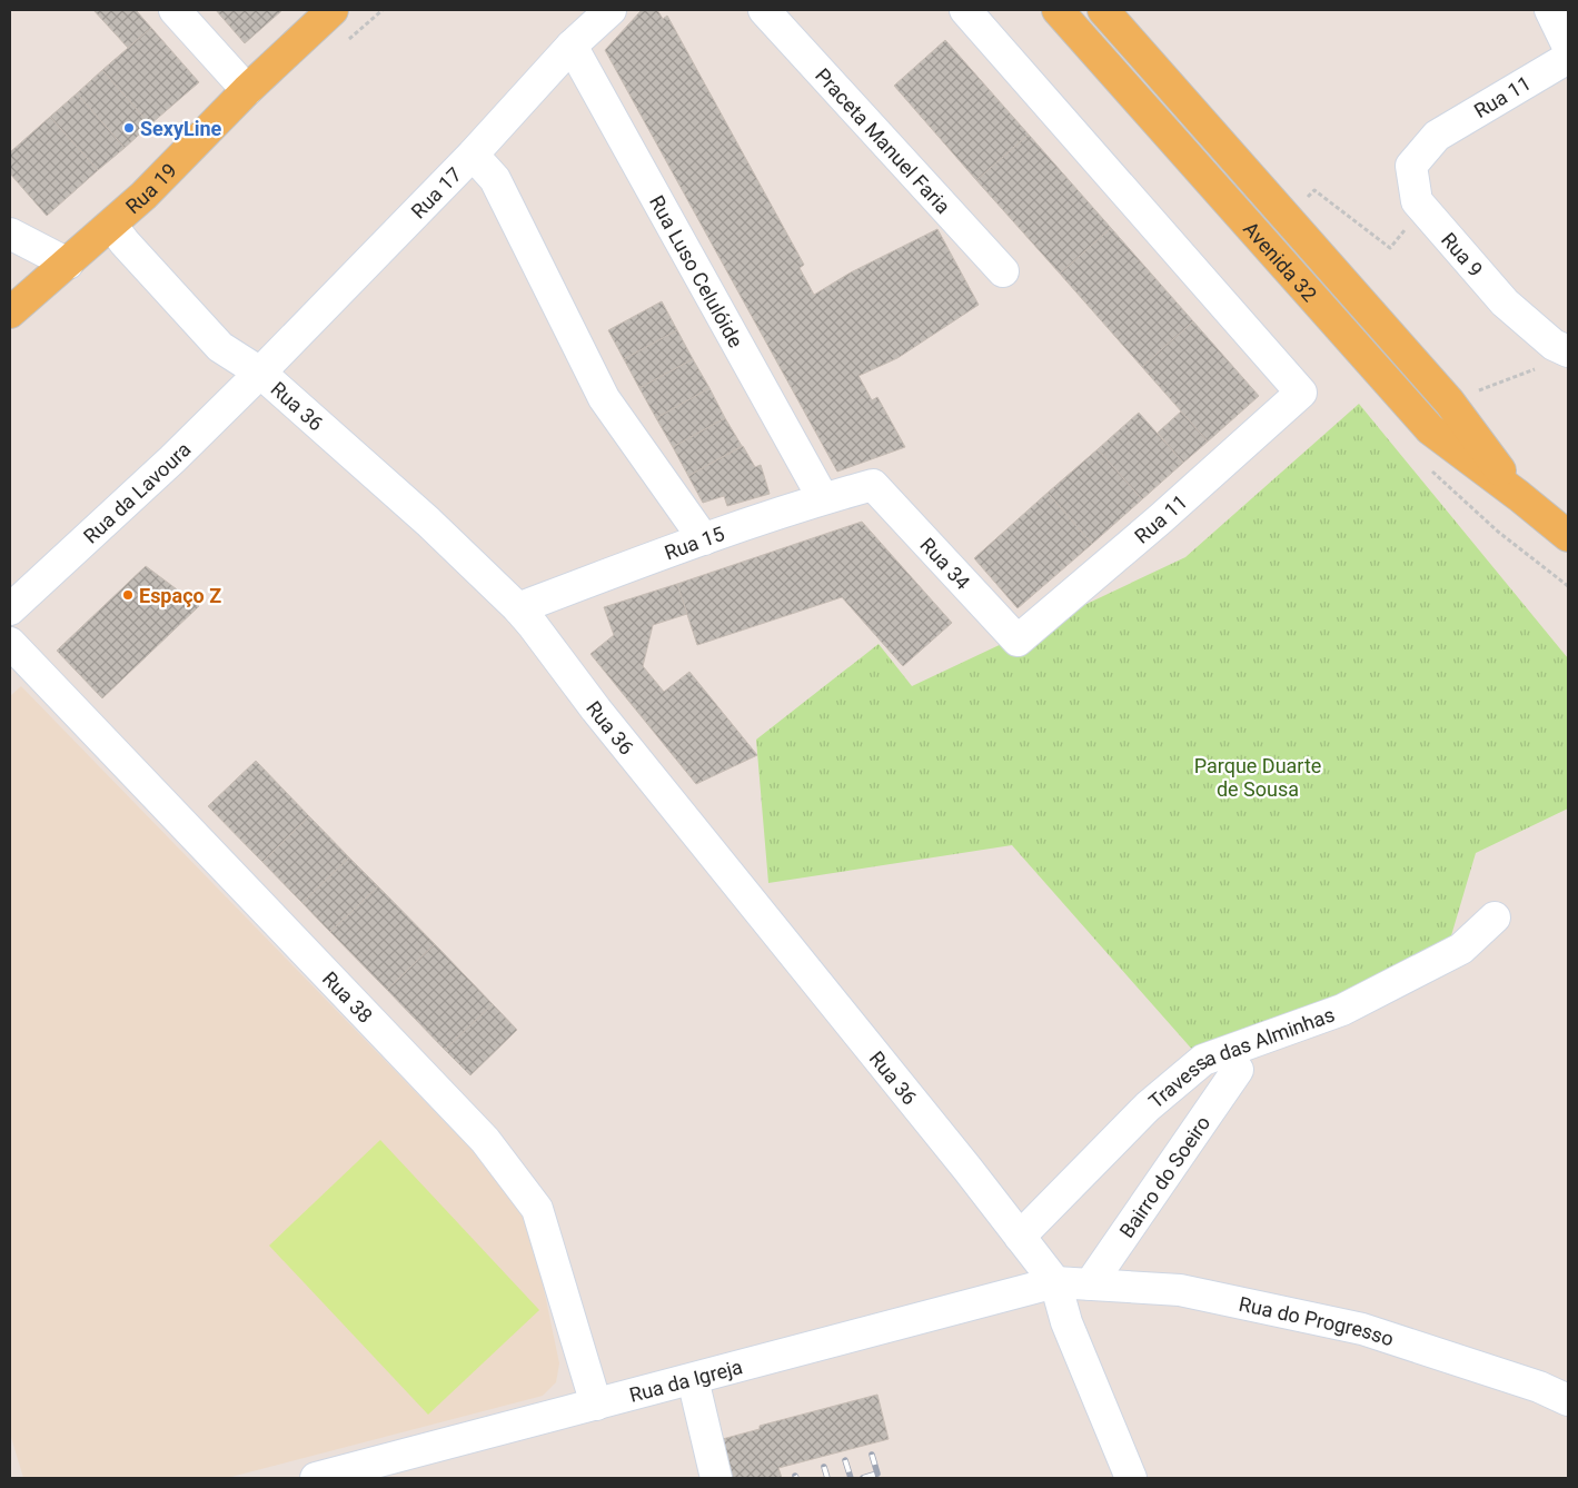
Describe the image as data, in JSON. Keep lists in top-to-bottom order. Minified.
{"streets":{"main road":["Rua 19","Avenida 32"],"street":["Rua 11","Praceta Manuel Faria","Rua 17","Rua 9","Rua Luso Celulóide","Rua 36","Rua da Lavoura","Rua 15","Rua 34","Rua 38","Travessa das Alminhas","Bairro do Soeiro","Rua do Progresso","Rua da Igreja"]},"crossings":[["Rua 11","Rua 9"],["Rua 11","Rua 34"],["Rua 19","Rua 36"],["Rua 17","Rua Luso Celulóide"],["Rua 17","Rua 36"],["Rua 17","Rua da Lavoura"],["Rua Luso Celulóide","Rua 15"],["Rua 36","Rua da Lavoura"],["Rua 36","Rua 15"],["Rua 36","Travessa das Alminhas"],["Rua 36","Rua do Progresso"],["Rua 36","Rua da Igreja"],["Rua 15","Rua 34"],["Rua 38","Rua da Igreja"],["Bairro do Soeiro","Rua do Progresso"],["Rua do Progresso","Rua da Igreja"]],"parks":["Parque Duarte de Sousa"],"places":["SexyLine","Espaço Z"]}
